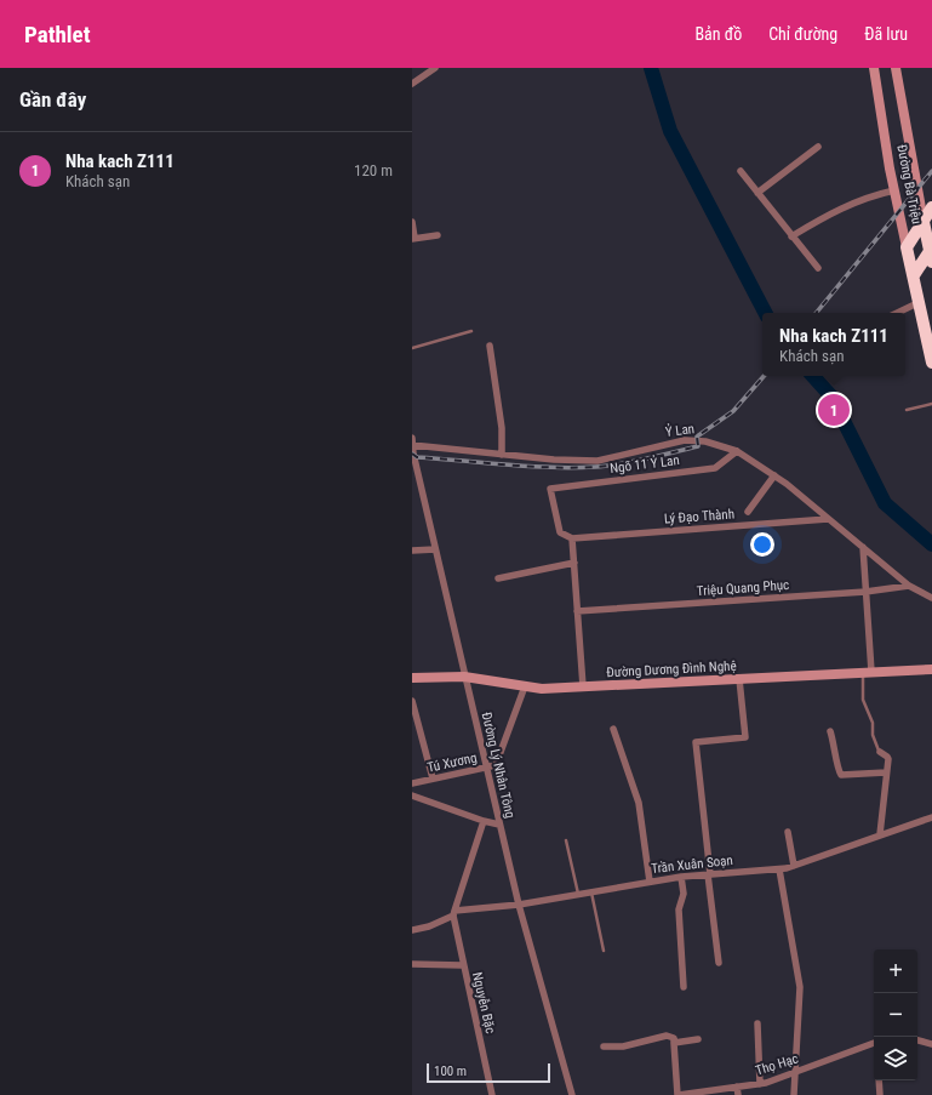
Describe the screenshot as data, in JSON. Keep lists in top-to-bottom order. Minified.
{"streets":{"highway":["Đường Bà Triệu"],"main road":["Đường Dương Đình Nghệ"],"street":["Ỷ Lan","Ngõ 11 Ỷ Lan","Lý Đạo Thành","Triệu Quang Phục","Tú Xương","Đường Lý Nhân Tông","Trần Xuân Soạn","Nguyễn Bặc","Thọ Hạc"]},"crossings":[["Ỷ Lan","Ngõ 11 Ỷ Lan"],["Ỷ Lan","Lý Đạo Thành"],["Ỷ Lan","Triệu Quang Phục"],["Ỷ Lan","Đường Lý Nhân Tông"],["Ngõ 11 Ỷ Lan","Lý Đạo Thành"],["Đường Dương Đình Nghệ","Tú Xương"],["Đường Dương Đình Nghệ","Đường Lý Nhân Tông"],["Tú Xương","Đường Lý Nhân Tông"],["Đường Lý Nhân Tông","Trần Xuân Soạn"],["Trần Xuân Soạn","Nguyễn Bặc"]],"scale_bar":"100 m","page":{"header":"Pathlet","nav":["Bản đồ","Chỉ đường","Đã lưu"],"heading":"Gần đây","list":[{"mark":"1","name":"Nha kach Z111","note":"Khách sạn","value":"120 m"}],"popup":["Nha kach Z111","Khách sạn"],"pins":"1","map_buttons":["+","−"],"scale":"100 m"}}
